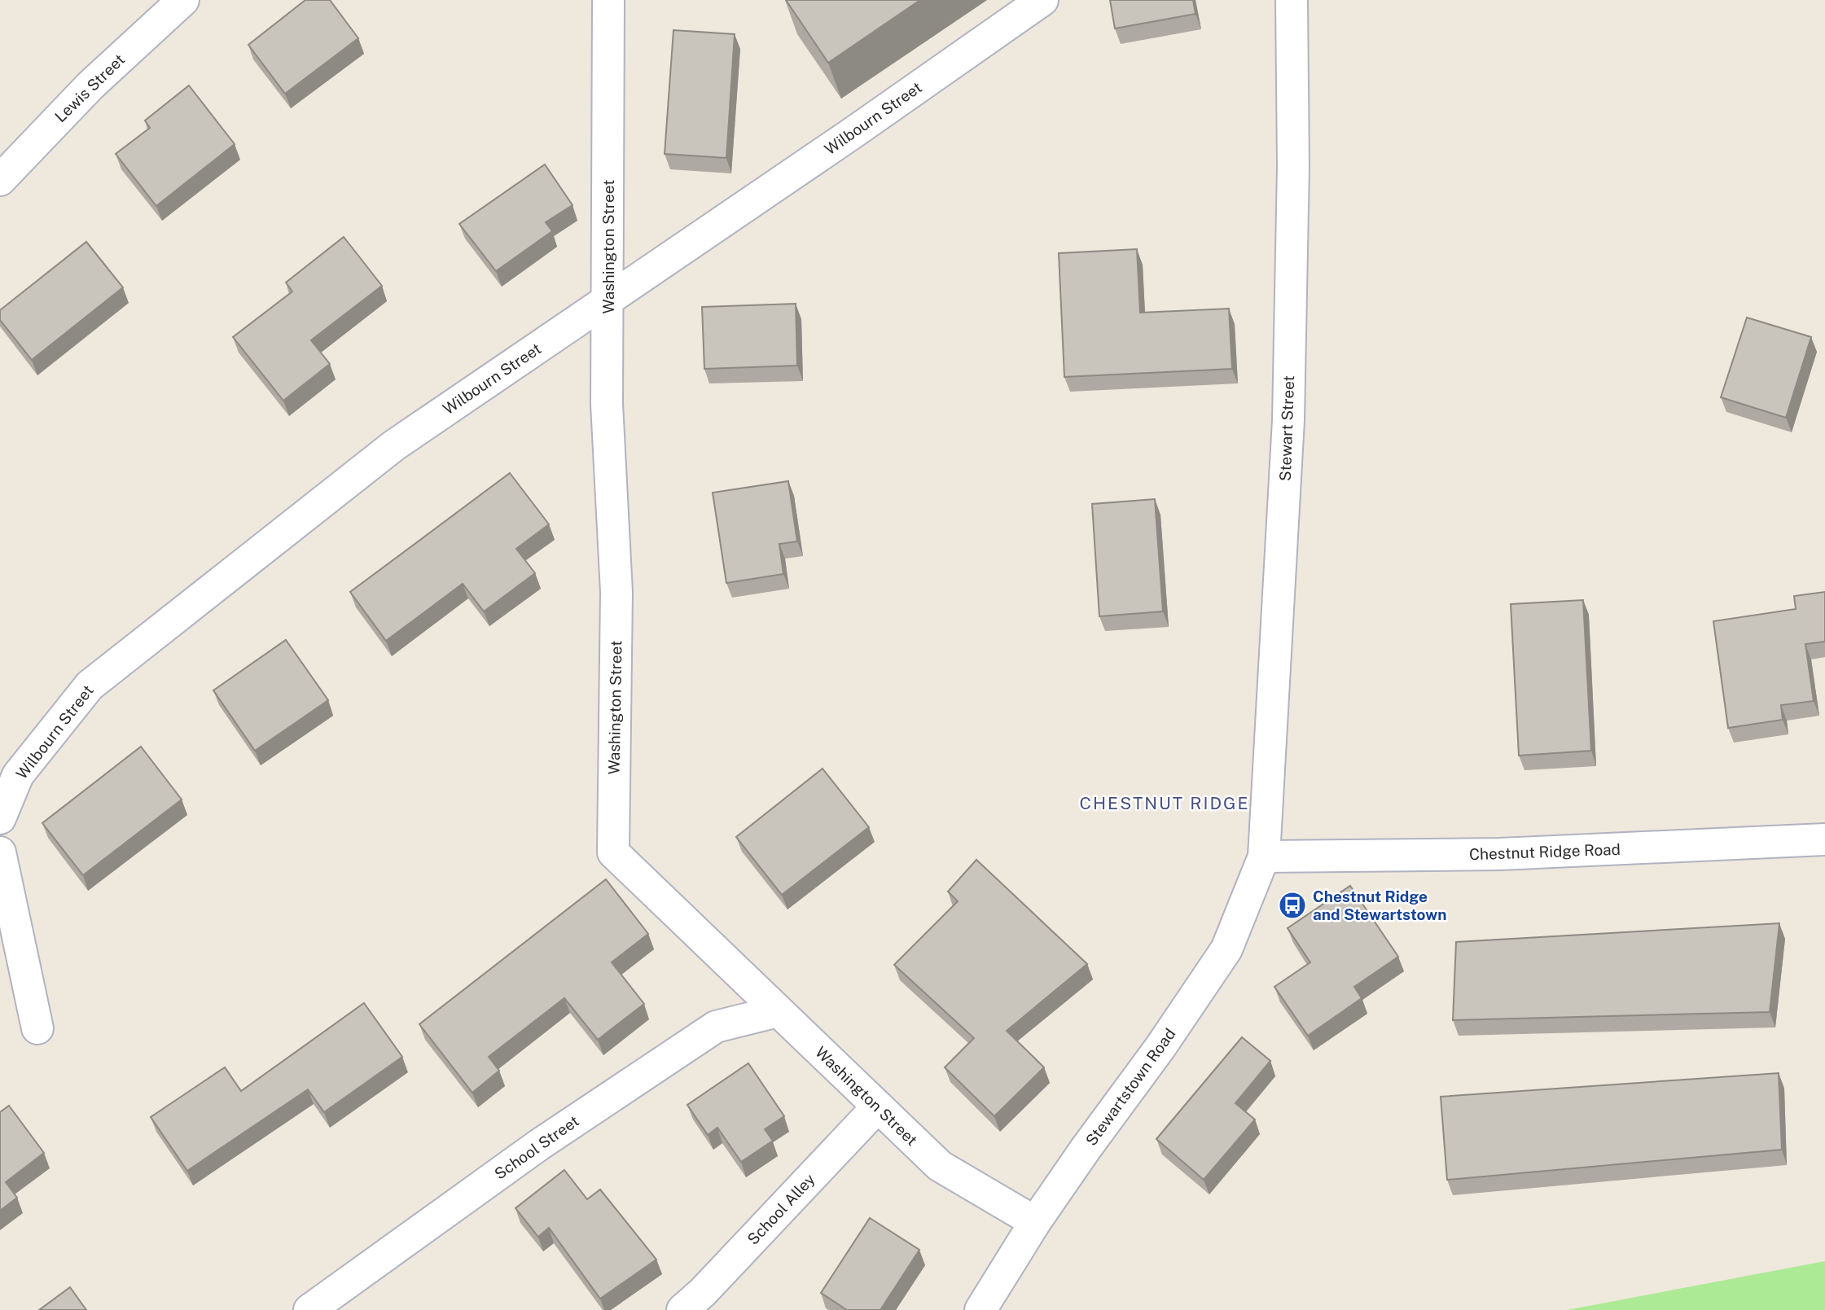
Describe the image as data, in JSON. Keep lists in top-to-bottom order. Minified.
{"streets":{"street":["Lewis Street","Wilbourn Street","Washington Street","Stewart Street","Chestnut Ridge Road","Stewartstown Road","School Street","School Alley"]},"crossings":[["Wilbourn Street","Washington Street"],["Washington Street","Stewartstown Road"],["Washington Street","School Street"],["Washington Street","School Alley"],["Stewart Street","Chestnut Ridge Road"],["Stewart Street","Stewartstown Road"],["Chestnut Ridge Road","Stewartstown Road"]],"districts":["CHESTNUT RIDGE"],"places":{"bus stop":["Chestnut Ridge and Stewartstown"]}}
